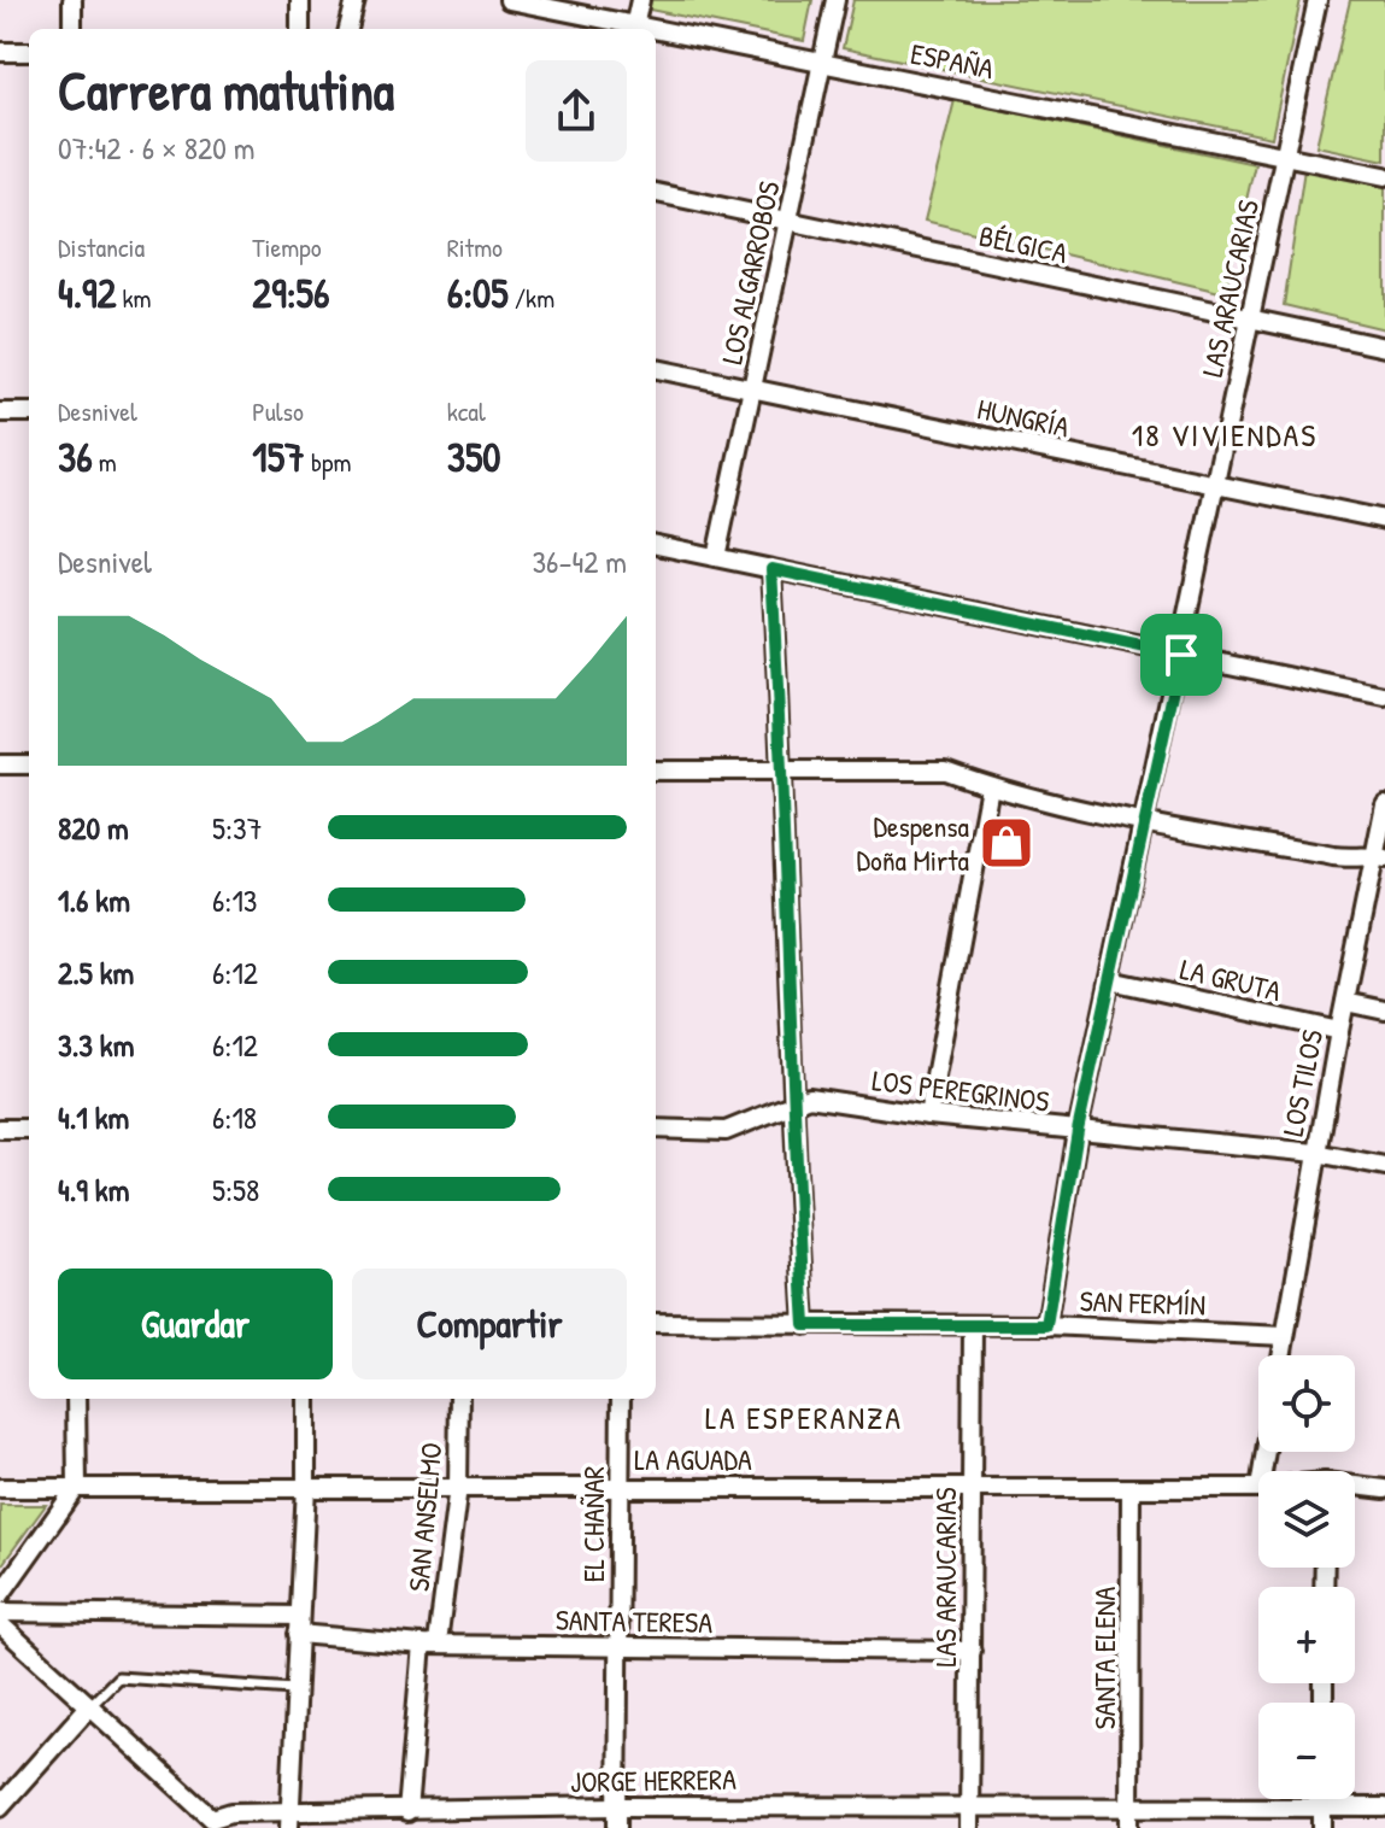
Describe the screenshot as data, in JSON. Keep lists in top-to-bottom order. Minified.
{"streets":{"street":["ESPAÑA","BÉLGICA","LOS ALGARROBOS","LAS ARAUCARIAS","HUNGRÍA","LA GRUTA","LOS TILOS","LOS PEREGRINOS","SAN FERMÍN","LA AGUADA","SAN ANSELMO","EL CHAÑAR","SANTA TERESA","SANTA ELENA","JORGE HERRERA"]},"crossings":[["ESPAÑA","LOS ALGARROBOS"],["ESPAÑA","LAS ARAUCARIAS"],["BÉLGICA","LOS ALGARROBOS"],["BÉLGICA","LAS ARAUCARIAS"],["LOS ALGARROBOS","HUNGRÍA"],["LAS ARAUCARIAS","HUNGRÍA"],["LAS ARAUCARIAS","LA GRUTA"],["LAS ARAUCARIAS","LOS PEREGRINOS"],["LAS ARAUCARIAS","SAN FERMÍN"],["LAS ARAUCARIAS","LA AGUADA"],["LAS ARAUCARIAS","SANTA TERESA"],["LAS ARAUCARIAS","JORGE HERRERA"],["LA GRUTA","LOS TILOS"],["LOS TILOS","LOS PEREGRINOS"],["LOS TILOS","SAN FERMÍN"],["LA AGUADA","SAN ANSELMO"],["LA AGUADA","EL CHAÑAR"],["LA AGUADA","SANTA ELENA"],["SAN ANSELMO","SANTA TERESA"],["SAN ANSELMO","JORGE HERRERA"],["EL CHAÑAR","SANTA TERESA"],["EL CHAÑAR","JORGE HERRERA"],["SANTA ELENA","JORGE HERRERA"]],"districts":["18 VIVIENDAS","LA ESPERANZA"],"places":{"shop":["Despensa Doña Mirta"]},"page":{"heading":["Carrera matutina","07:42 · 6 × 820 m"],"stats":[["Distancia","4.92 km"],["Tiempo","29:56"],["Ritmo","6:05 /km"],["Desnivel","36 m"],["Pulso","157 bpm"],["kcal","350"]],"chart":["Desnivel","36–42 m"],"list":[{"name":"820 m","note":"5:37"},{"name":"1.6 km","note":"6:13"},{"name":"2.5 km","note":"6:12"},{"name":"3.3 km","note":"6:12"},{"name":"4.1 km","note":"6:18"},{"name":"4.9 km","note":"5:58"}],"buttons":["Guardar","Compartir"],"map_buttons":["+","−"]}}
